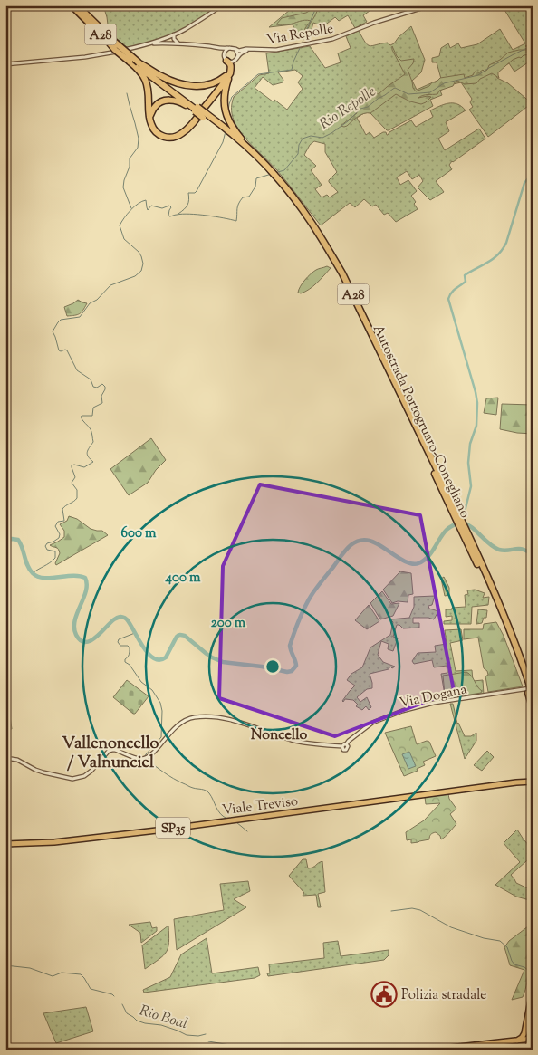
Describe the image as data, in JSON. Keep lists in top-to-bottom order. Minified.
{"streets":{"highway":["A28","Autostrada Portogruaro-Conegliano"],"main road":["Viale Treviso","SP35"],"street":["Via Repolle","Via Dogana"]},"crossings":[["A28","Autostrada Portogruaro-Conegliano"],["Autostrada Portogruaro-Conegliano","Via Dogana"]],"districts":["Noncello","Vallenoncello / Valnunciel"],"water":["Rio Repolle","Rio Boal"],"places":{"public building":["Polizia stradale"]},"rings":["600 m","400 m","200 m"]}
